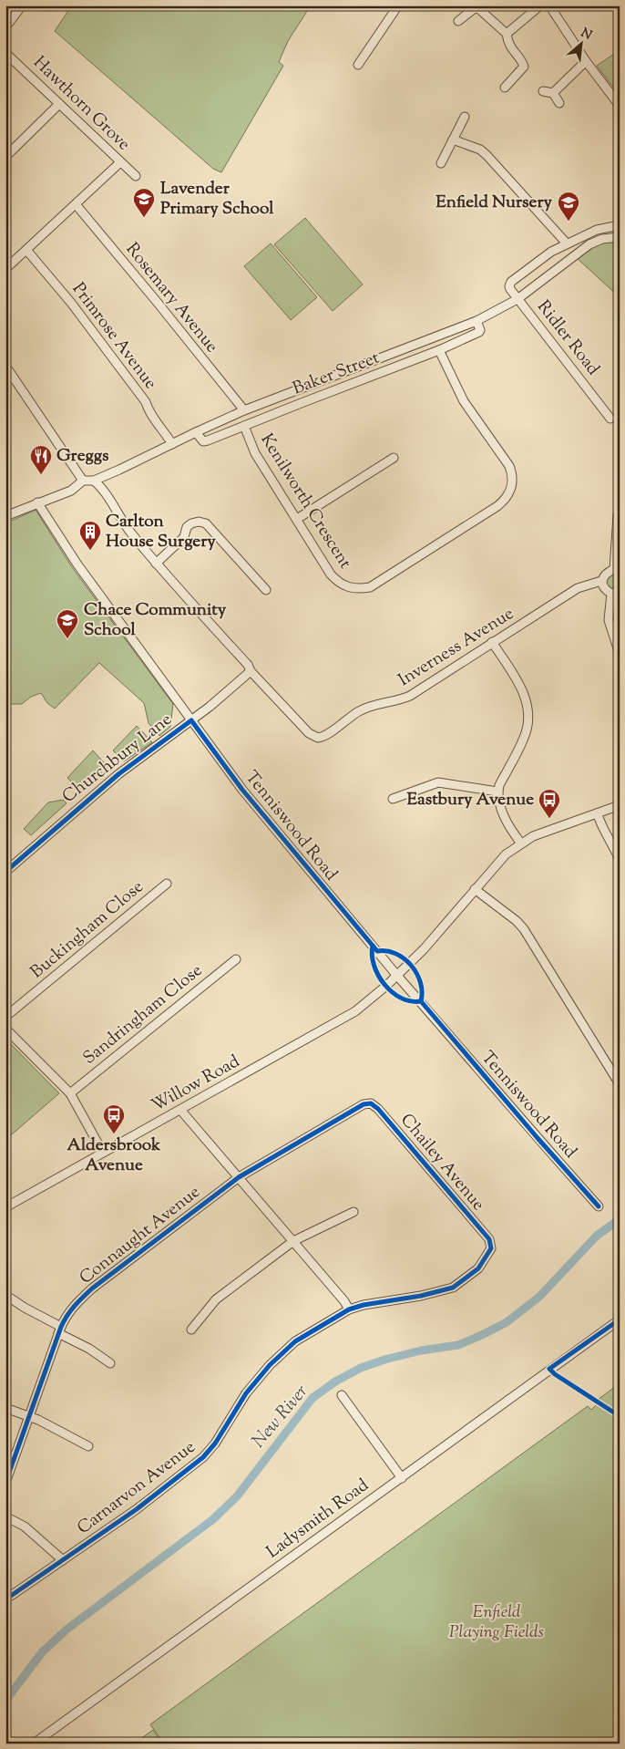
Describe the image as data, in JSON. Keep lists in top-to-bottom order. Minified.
{"streets":{"street":["Hawthorn Grove","Rosemary Avenue","Primrose Avenue","Ridler Road","Baker Street","Kenilworth Crescent","Inverness Avenue","Churchbury Lane","Tenniswood Road","Buckingham Close","Sandringham Close","Willow Road","Chailey Avenue","Connaught Avenue","Carnarvon Avenue","Ladysmith Road"]},"crossings":[["Rosemary Avenue","Baker Street"],["Primrose Avenue","Baker Street"],["Ridler Road","Baker Street"],["Baker Street","Kenilworth Crescent"],["Inverness Avenue","Churchbury Lane"],["Churchbury Lane","Tenniswood Road"],["Tenniswood Road","Willow Road"],["Chailey Avenue","Connaught Avenue"],["Chailey Avenue","Carnarvon Avenue"]],"water":["New River"],"parks":["Enfield Playing Fields"],"places":{"school or university":["Lavender Primary School","Enfield Nursery","Chace Community School"],"restaurant":["Greggs"],"building":["Carlton House Surgery"],"bus stop":["Eastbury Avenue","Aldersbrook Avenue"]},"north":"top right"}
